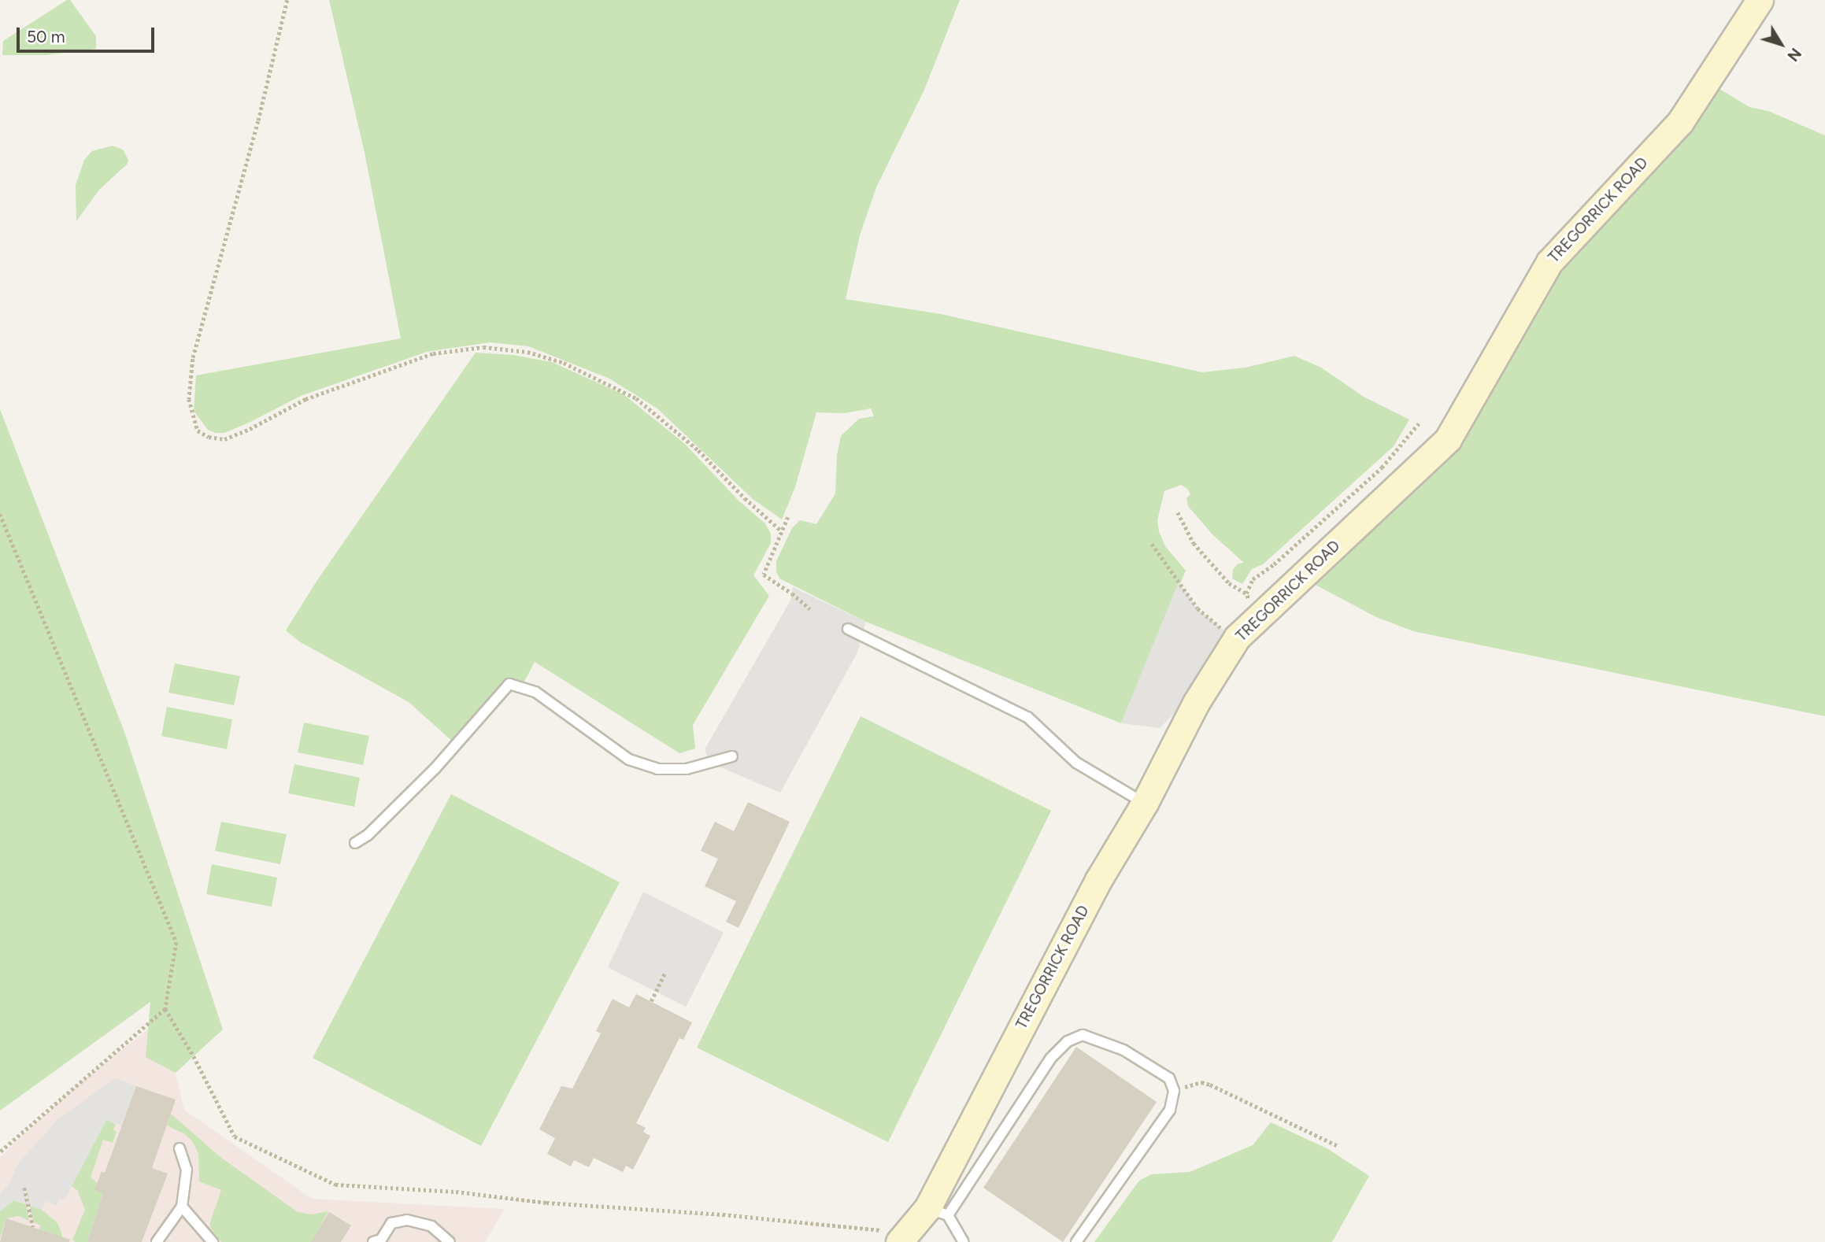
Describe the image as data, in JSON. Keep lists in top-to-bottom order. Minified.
{"streets":{"street":["TREGORRICK ROAD"]},"scale_bar":"50 m","north":"bottom right"}
